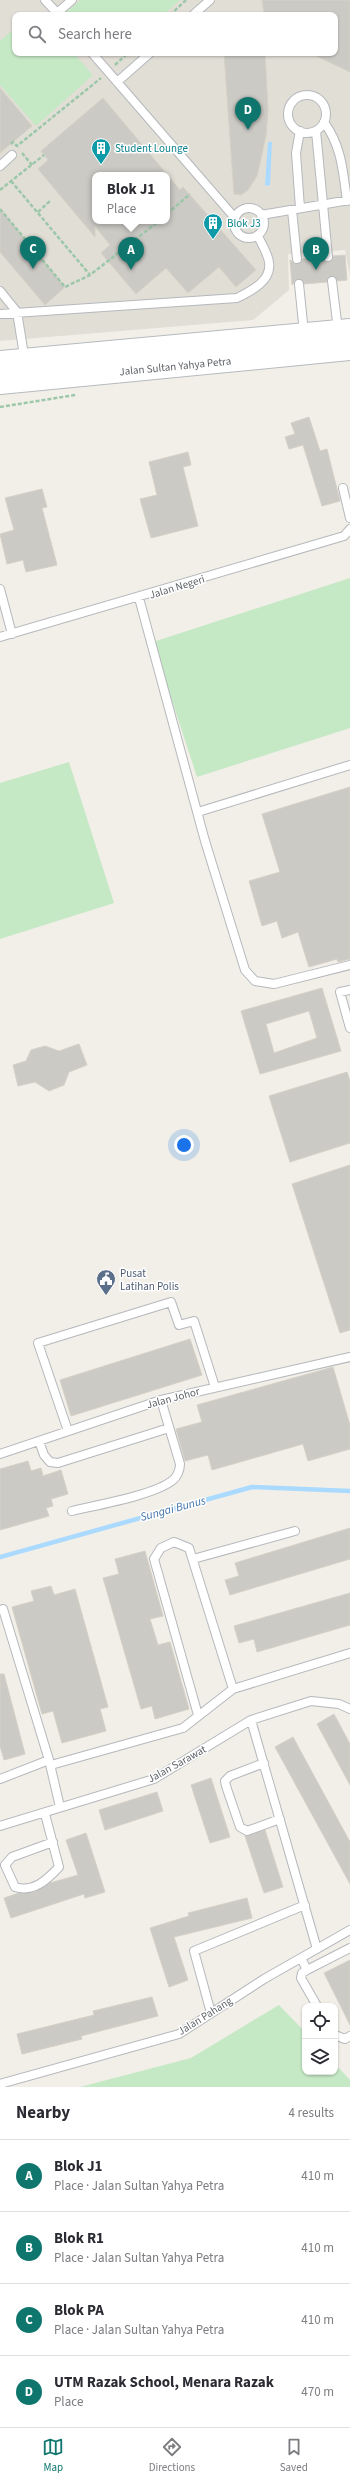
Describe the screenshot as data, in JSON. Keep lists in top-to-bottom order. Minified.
{"streets":{"main road":["Jalan Sultan Yahya Petra"],"lane":["Jalan Negeri","Jalan Johor","Jalan Sarawat","Jalan Pahang"]},"water":["Sungai Bunus"],"places":{"building":["Student Lounge","Blok J3"],"public building":["Pusat Latihan Polis"]},"page":{"search":"Search here","pins":["D","C","A","B"],"popup":["Blok J1","Place"],"heading":["Nearby","4 results"],"list":[{"mark":"A","name":"Blok J1","note":"Place · Jalan Sultan Yahya Petra","value":"410 m"},{"mark":"B","name":"Blok R1","note":"Place · Jalan Sultan Yahya Petra","value":"410 m"},{"mark":"C","name":"Blok PA","note":"Place · Jalan Sultan Yahya Petra","value":"410 m"},{"mark":"D","name":"UTM Razak School, Menara Razak","note":"Place","value":"470 m"}],"nav":["Map","Directions","Saved"]}}
